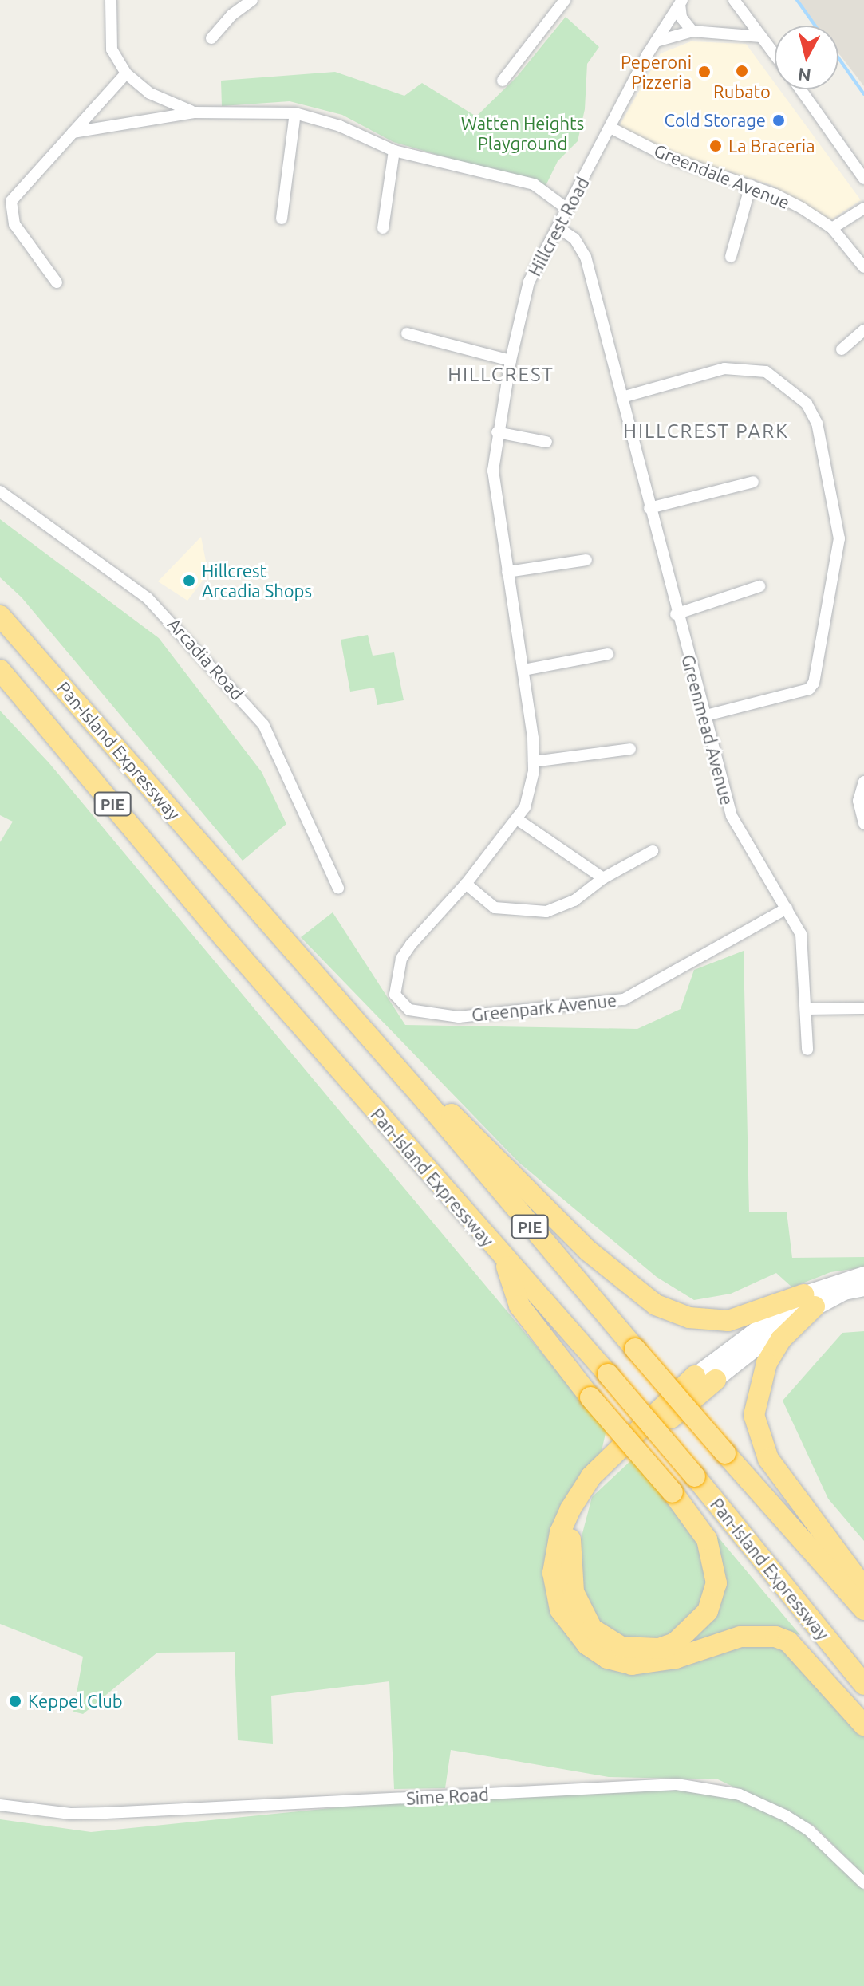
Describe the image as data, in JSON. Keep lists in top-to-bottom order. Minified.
{"streets":{"highway":["Pan-Island Expressway","PIE"],"street":["Greendale Avenue","Hillcrest Road","Arcadia Road","Greenmead Avenue","Greenpark Avenue","Sime Road"]},"crossings":[["Greendale Avenue","Hillcrest Road"],["Hillcrest Road","Greenmead Avenue"],["Hillcrest Road","Greenpark Avenue"],["Greenmead Avenue","Greenpark Avenue"]],"districts":["HILLCREST","HILLCREST PARK"],"parks":["Watten Heights Playground"],"places":["Rubato","Peperoni Pizzeria","Cold Storage","La Braceria","Hillcrest Arcadia Shops","Keppel Club"],"north":"bottom"}
